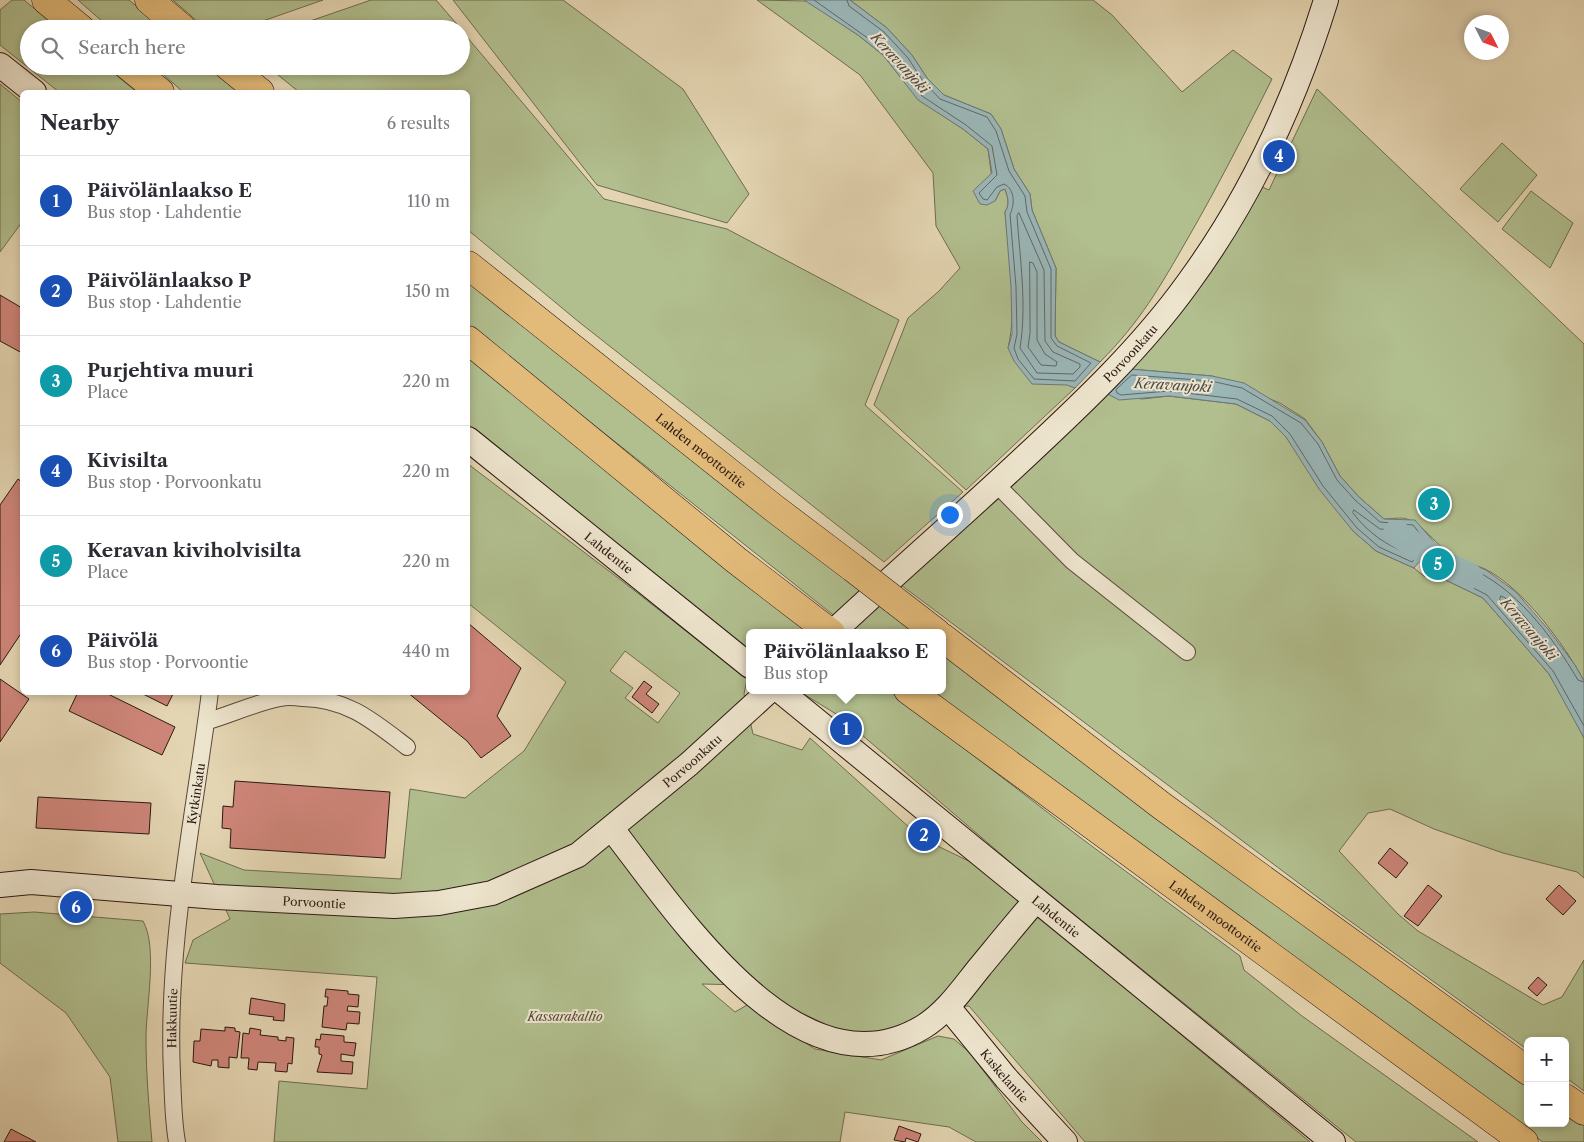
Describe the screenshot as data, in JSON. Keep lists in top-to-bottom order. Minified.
{"streets":{"highway":["Lahden moottoritie"],"street":["Porvoonkatu","Lahdentie","Kytkinkatu","Porvoontie","Hakkuutie","Kaskelantie"]},"crossings":[["Porvoonkatu","Porvoontie"],["Kytkinkatu","Porvoontie"],["Kytkinkatu","Hakkuutie"],["Porvoontie","Hakkuutie"]],"water":["Keravanjoki"],"parks":["Kassarakallio"],"north":"bottom right","page":{"search":"Search here","heading":["Nearby","6 results"],"pins":["4","3","5","1","2","6"],"list":[{"mark":"1","name":"Päivölänlaakso E","note":"Bus stop · Lahdentie","value":"110 m"},{"mark":"2","name":"Päivölänlaakso P","note":"Bus stop · Lahdentie","value":"150 m"},{"mark":"3","name":"Purjehtiva muuri","note":"Place","value":"220 m"},{"mark":"4","name":"Kivisilta","note":"Bus stop · Porvoonkatu","value":"220 m"},{"mark":"5","name":"Keravan kiviholvisilta","note":"Place","value":"220 m"},{"mark":"6","name":"Päivölä","note":"Bus stop · Porvoontie","value":"440 m"}],"popup":["Päivölänlaakso E","Bus stop"],"map_buttons":["+","−"]}}
